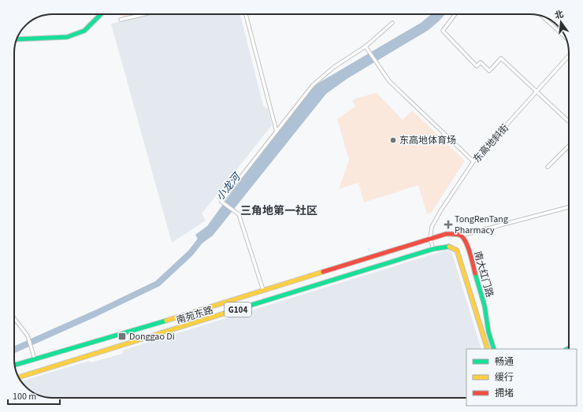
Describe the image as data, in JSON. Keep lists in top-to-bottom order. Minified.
{"streets":{"main road":["南大红门路","G104","南苑东路"],"street":["东高地斜街"]},"crossings":[["东高地斜街","G104"],["东高地斜街","南苑东路"],["南大红门路","G104"],["南大红门路","南苑东路"],["G104","南苑东路"]],"districts":["三角地第一社区"],"water":["小龙河"],"places":{"other":["东高地体育场"],"health":["TongRenTang Pharmacy"],"transit":["Donggao Di"]},"legend":["畅通","缓行","拥堵"],"scale_bar":"100 m","north":"top"}
